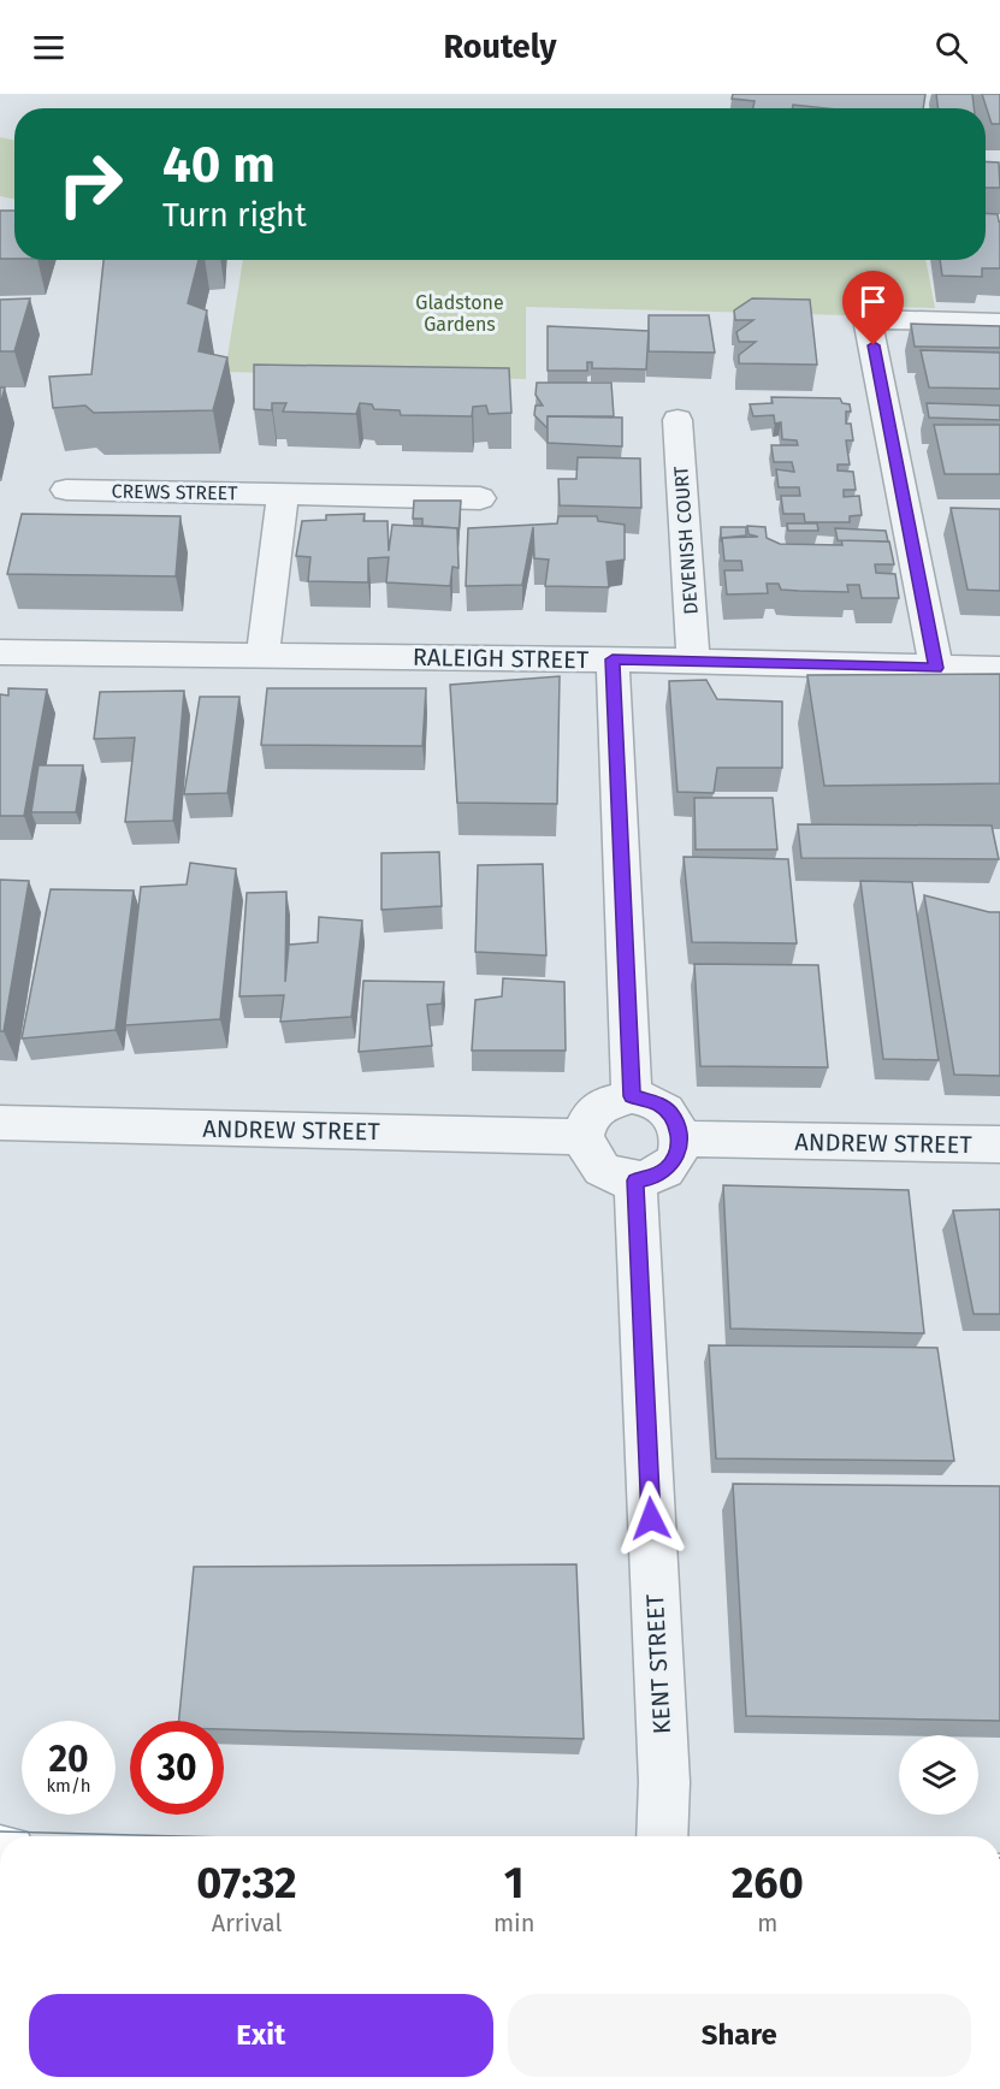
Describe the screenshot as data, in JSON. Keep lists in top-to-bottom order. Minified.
{"streets":{"street":["CREWS STREET","DEVENISH COURT","RALEIGH STREET","ANDREW STREET","KENT STREET"]},"crossings":[["DEVENISH COURT","RALEIGH STREET"],["ANDREW STREET","KENT STREET"]],"parks":["Gladstone Gardens"],"page":{"header":"Routely","turn":["40 m","Turn right"],"speed":"20 km/h","limit":"30","eta":["07:32","Arrival","1","min","260","m"],"buttons":["Exit","Share"]}}
